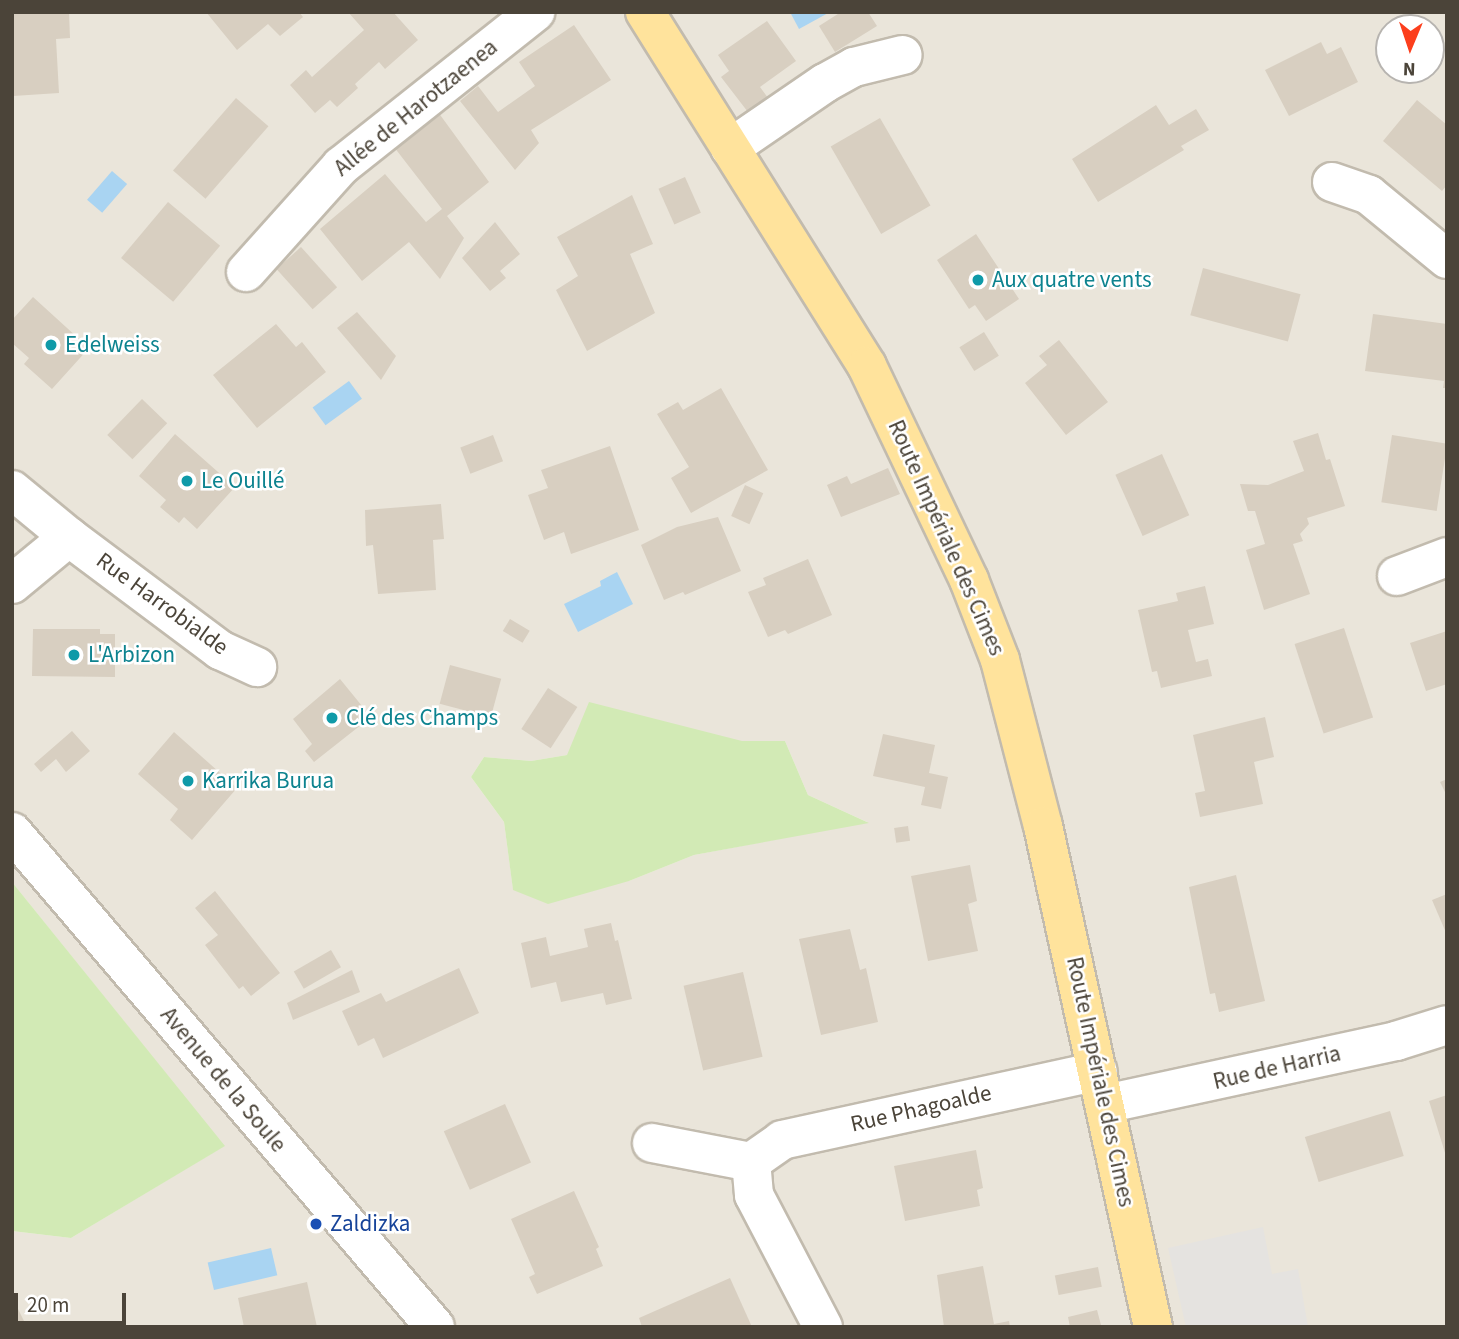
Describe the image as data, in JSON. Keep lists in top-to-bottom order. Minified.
{"streets":{"main road":["Route Impériale des Cimes"],"street":["Allée de Harotzaenea","Rue Harrobialde","Rue de Harria","Avenue de la Soule","Rue Phagoalde"]},"crossings":[["Route Impériale des Cimes","Rue de Harria"],["Route Impériale des Cimes","Rue Phagoalde"],["Rue de Harria","Rue Phagoalde"]],"places":["Aux quatre vents","Edelweiss","Le Ouillé","L'Arbizon","Clé des Champs","Karrika Burua","Zaldizka"],"scale_bar":"20 m","north":"bottom"}
